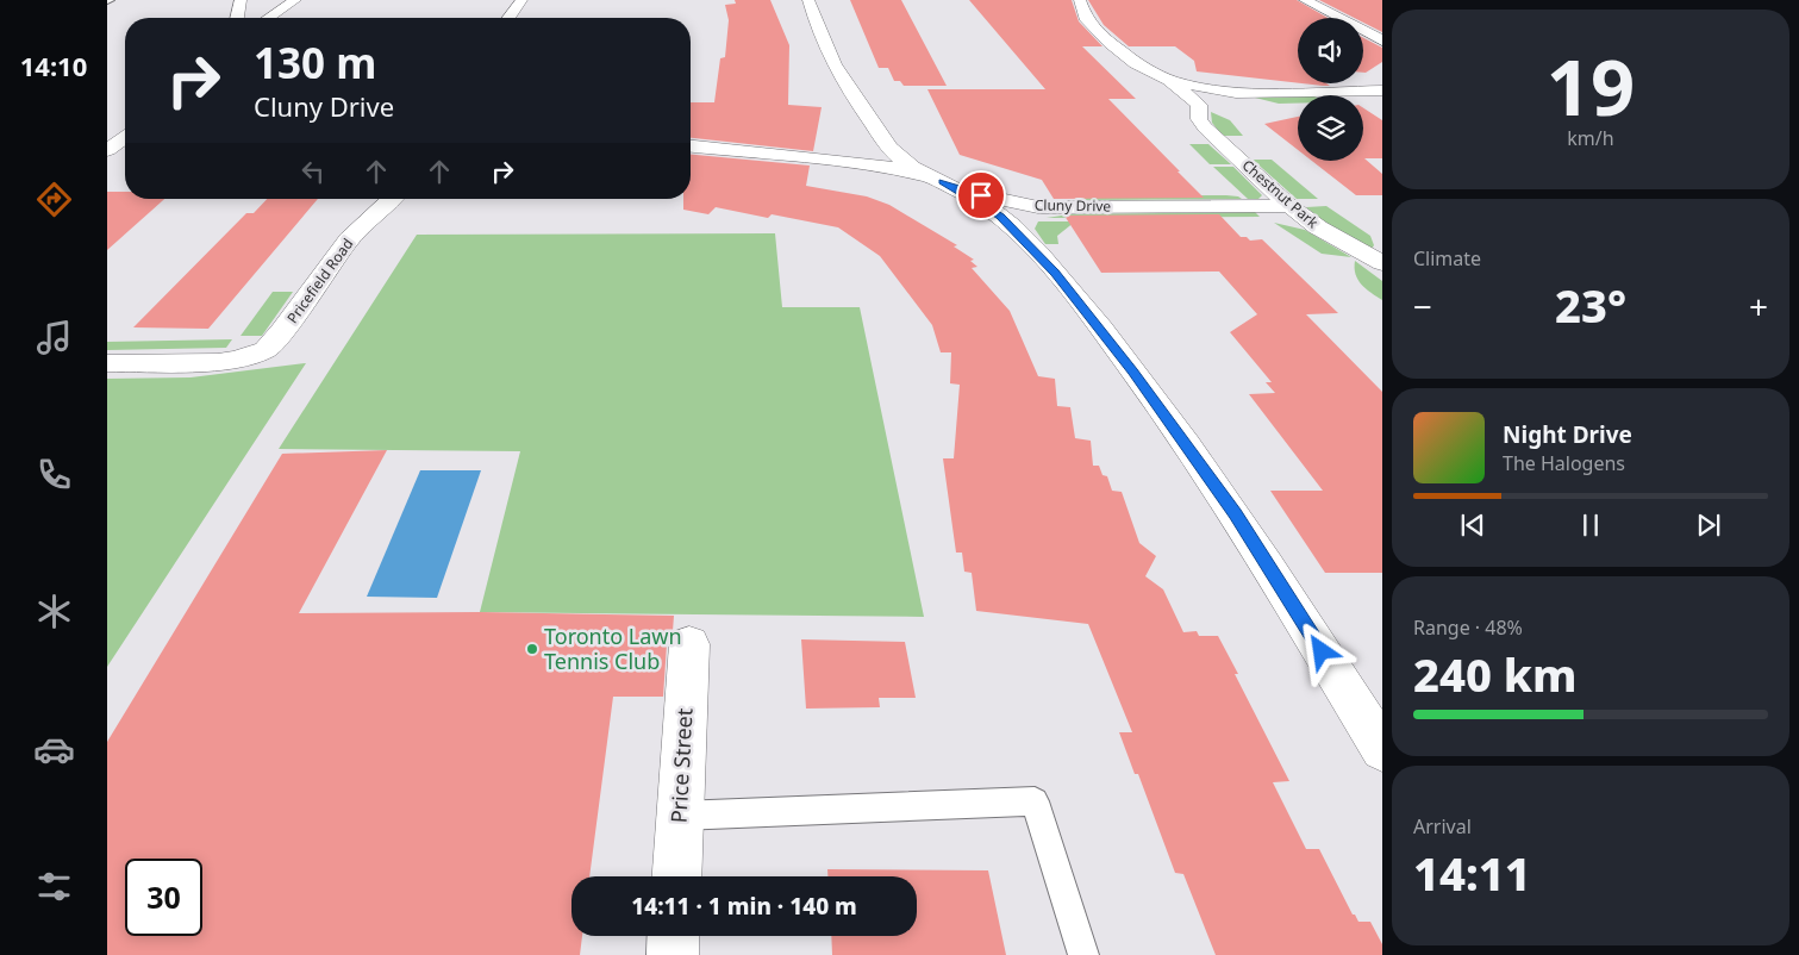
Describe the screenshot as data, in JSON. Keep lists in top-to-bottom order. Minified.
{"streets":{"street":["Chestnut Park","Cluny Drive","Pricefield Road","Price Street"]},"crossings":[["Chestnut Park","Cluny Drive"]],"places":["Toronto Lawn Tennis Club"],"page":{"tabs":"14:10","tile":[["19","km/h"],"Climate",["Range · 48%","240 km"],["Arrival","14:11"]],"turn":["130 m","Cluny Drive"],"heat":["−","23°","+"],"song":["Night Drive","The Halogens"],"limit":"30","trip":"14:11 · 1 min · 140 m"}}
